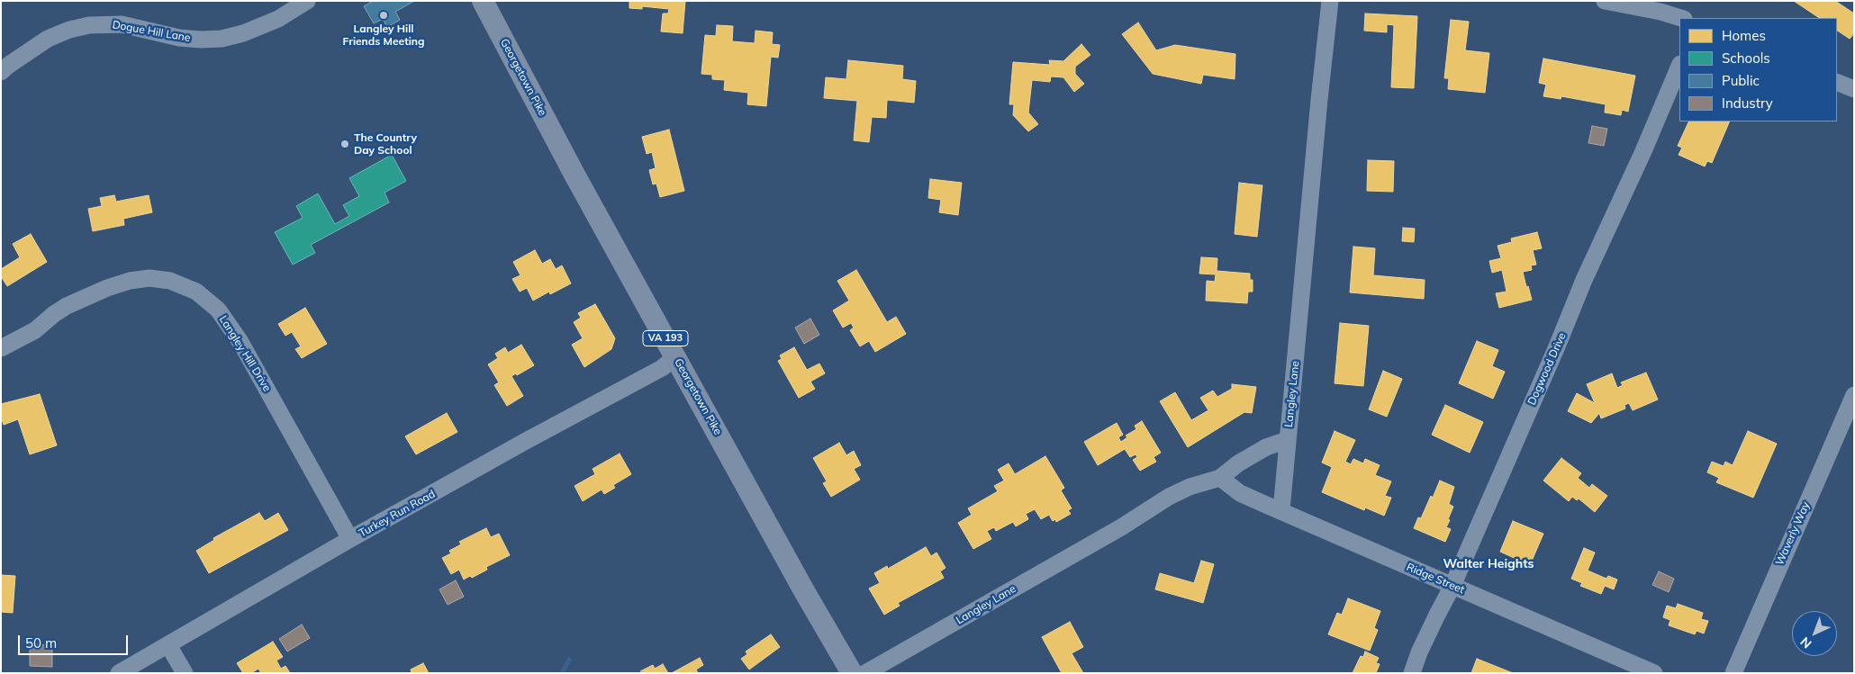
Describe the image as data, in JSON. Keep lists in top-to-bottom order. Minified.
{"streets":{"main road":["Georgetown Pike","VA 193"],"street":["Dogue Hill Lane","Langley Hill Drive","Dogwood Drive","Langley Lane","Turkey Run Road","Waverly Way","Ridge Street"]},"crossings":[["Georgetown Pike","Turkey Run Road"],["Langley Hill Drive","Turkey Run Road"],["Dogwood Drive","Ridge Street"],["Langley Lane","Ridge Street"]],"districts":["Walter Heights"],"places":["Langley Hill Friends Meeting","The Country Day School"],"legend":["Homes","Schools","Public","Industry"],"scale_bar":"50 m","north":"bottom left"}
